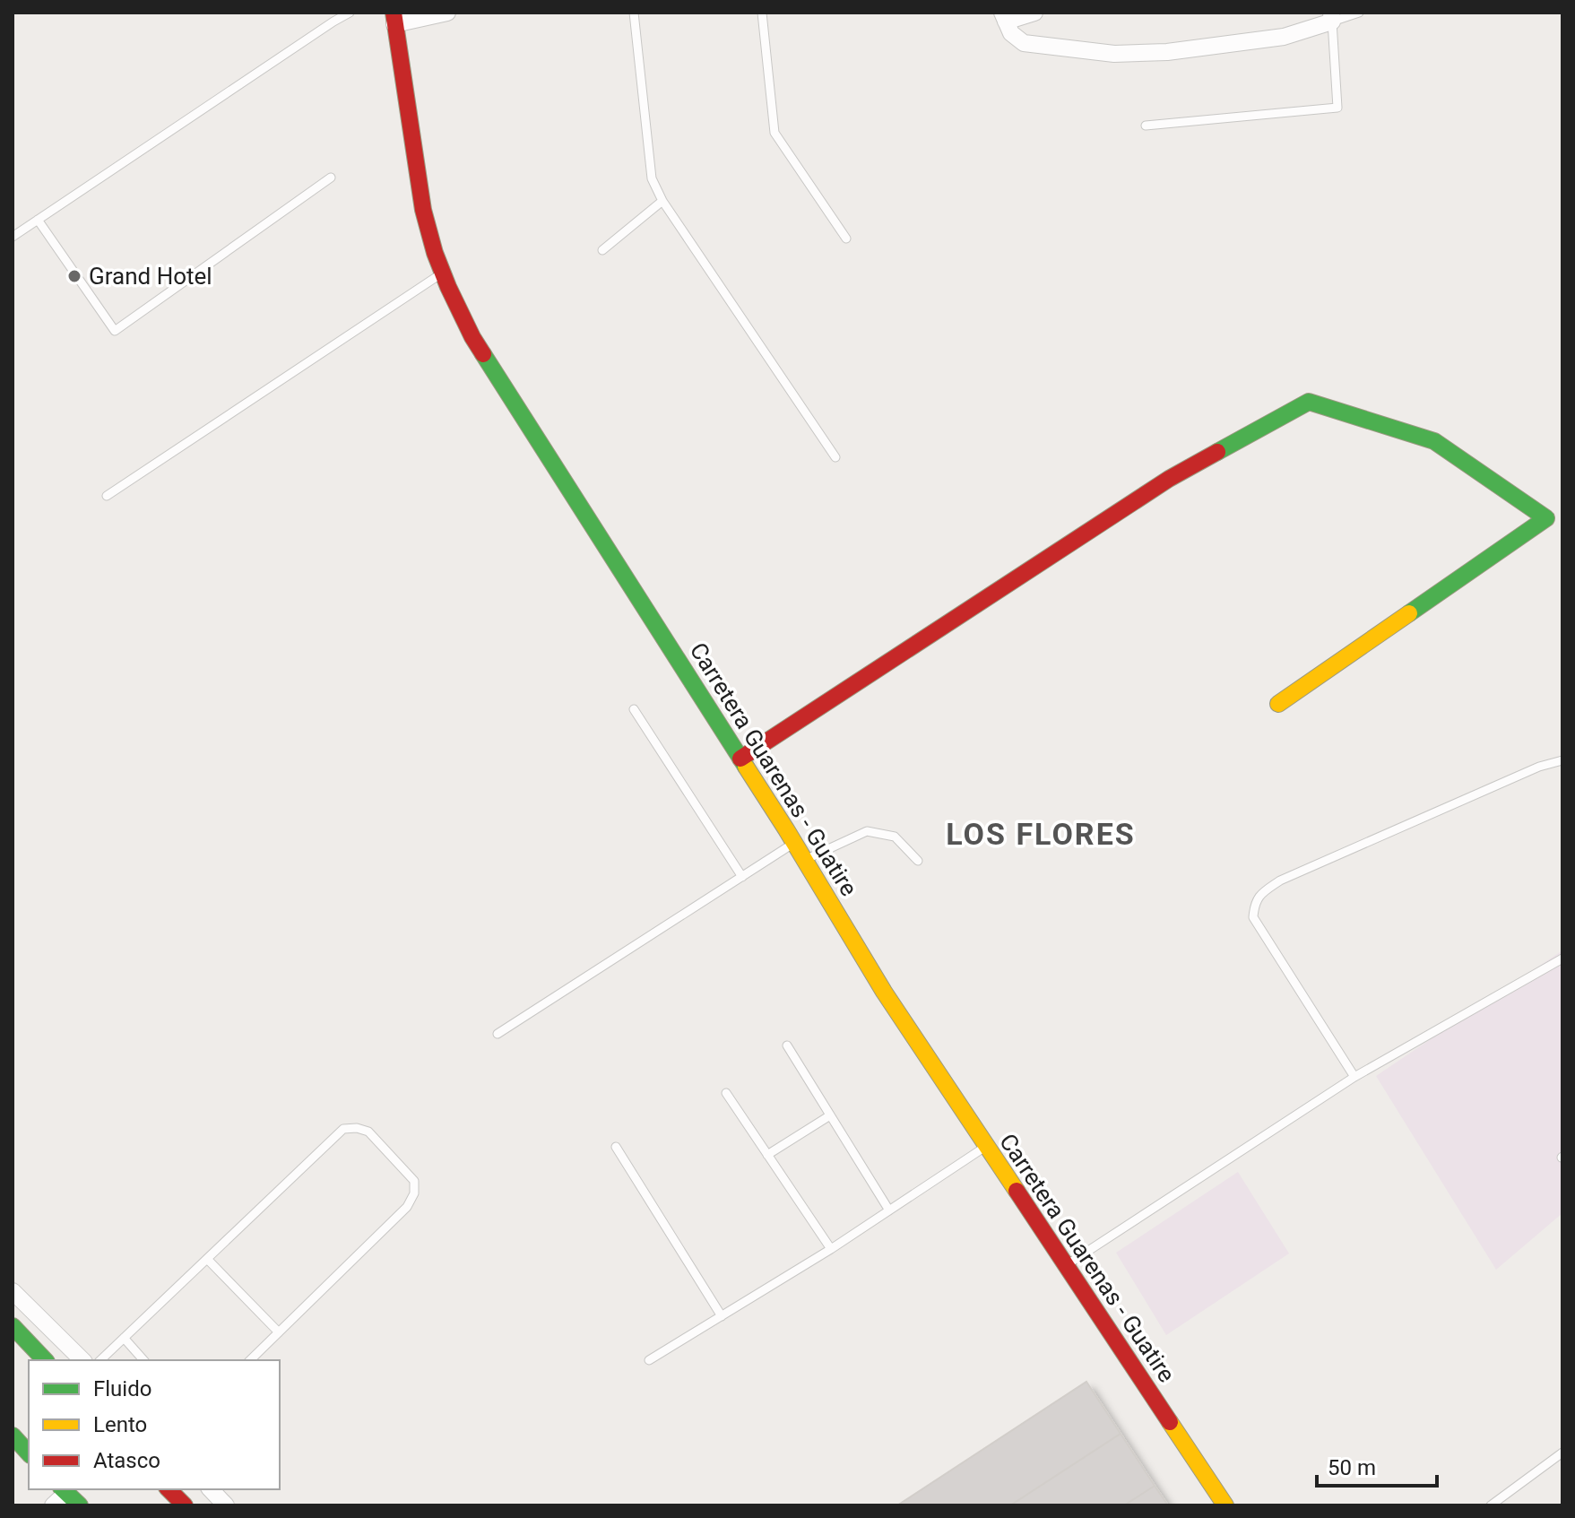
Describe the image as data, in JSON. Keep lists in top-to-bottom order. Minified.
{"streets":{"main road":["Carretera Guarenas - Guatire"]},"districts":["LOS FLORES"],"places":["Grand Hotel"],"legend":["Fluido","Lento","Atasco"],"scale_bar":"50 m"}
